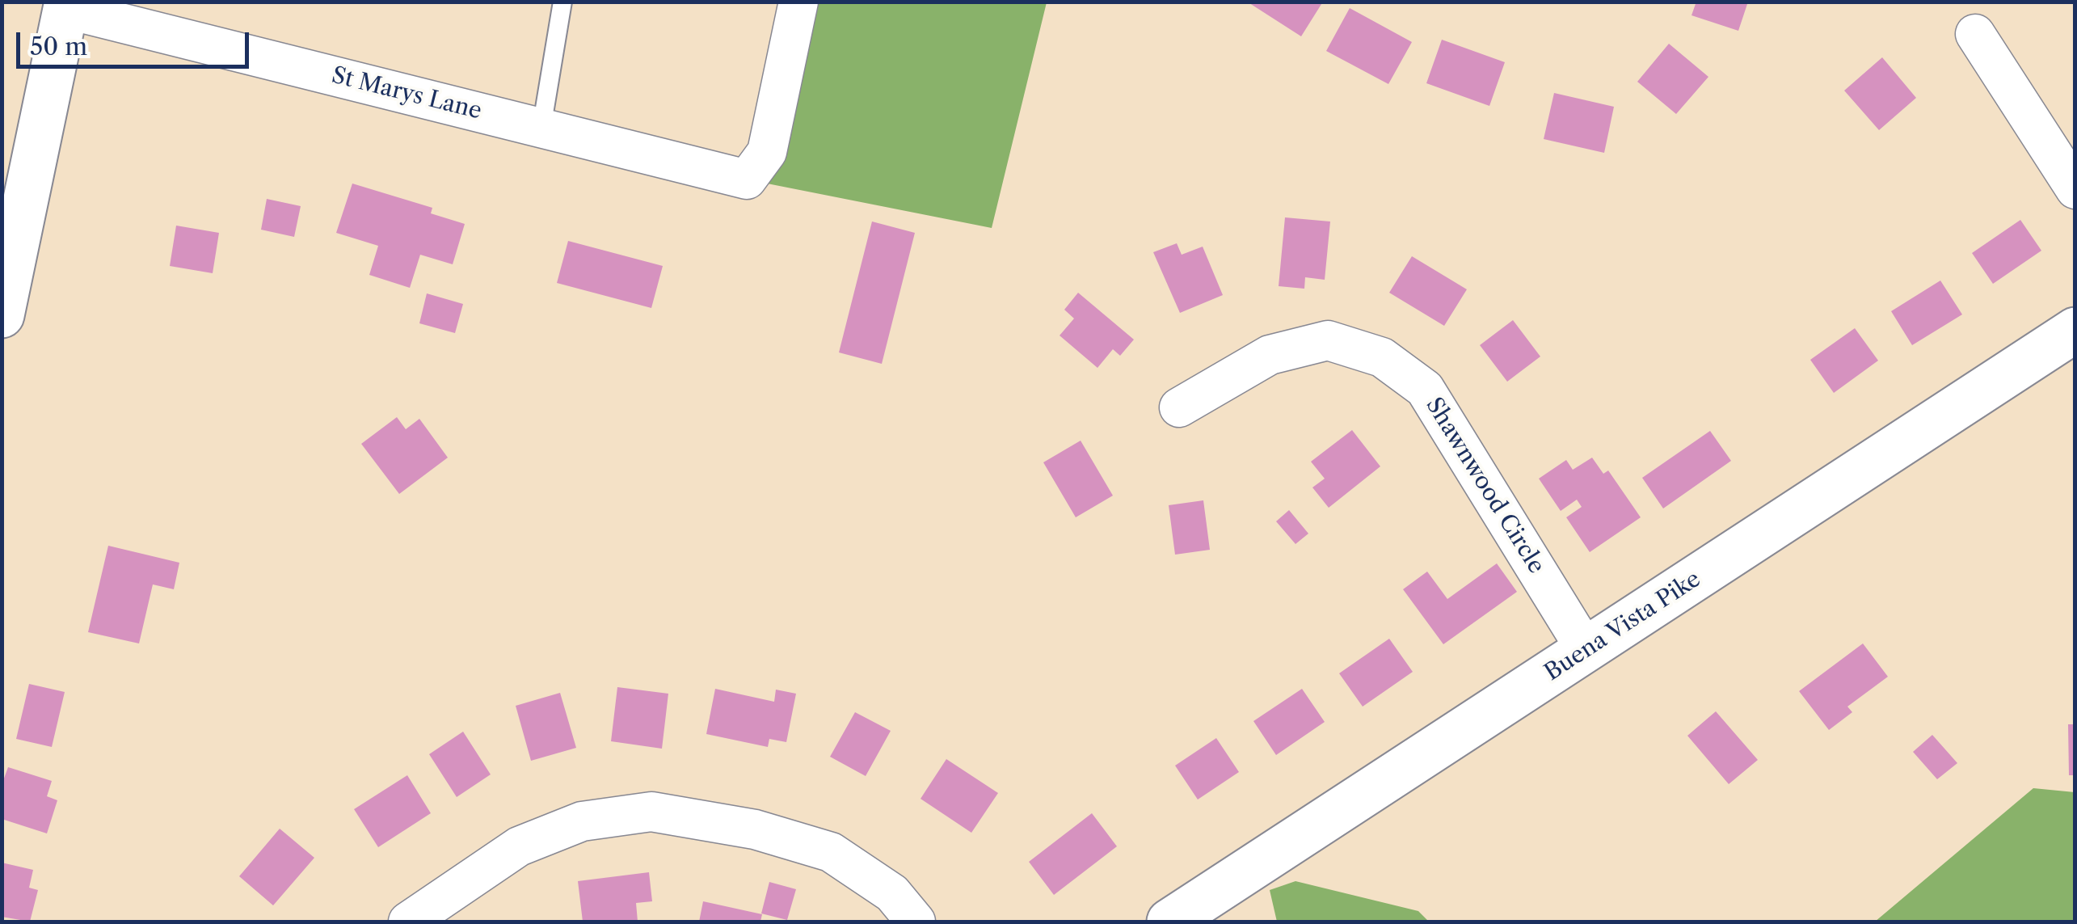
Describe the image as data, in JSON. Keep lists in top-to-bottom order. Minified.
{"streets":{"main road":["Buena Vista Pike"],"street":["St Marys Lane","Shawnwood Circle"]},"crossings":[["Shawnwood Circle","Buena Vista Pike"]],"scale_bar":"50 m"}
